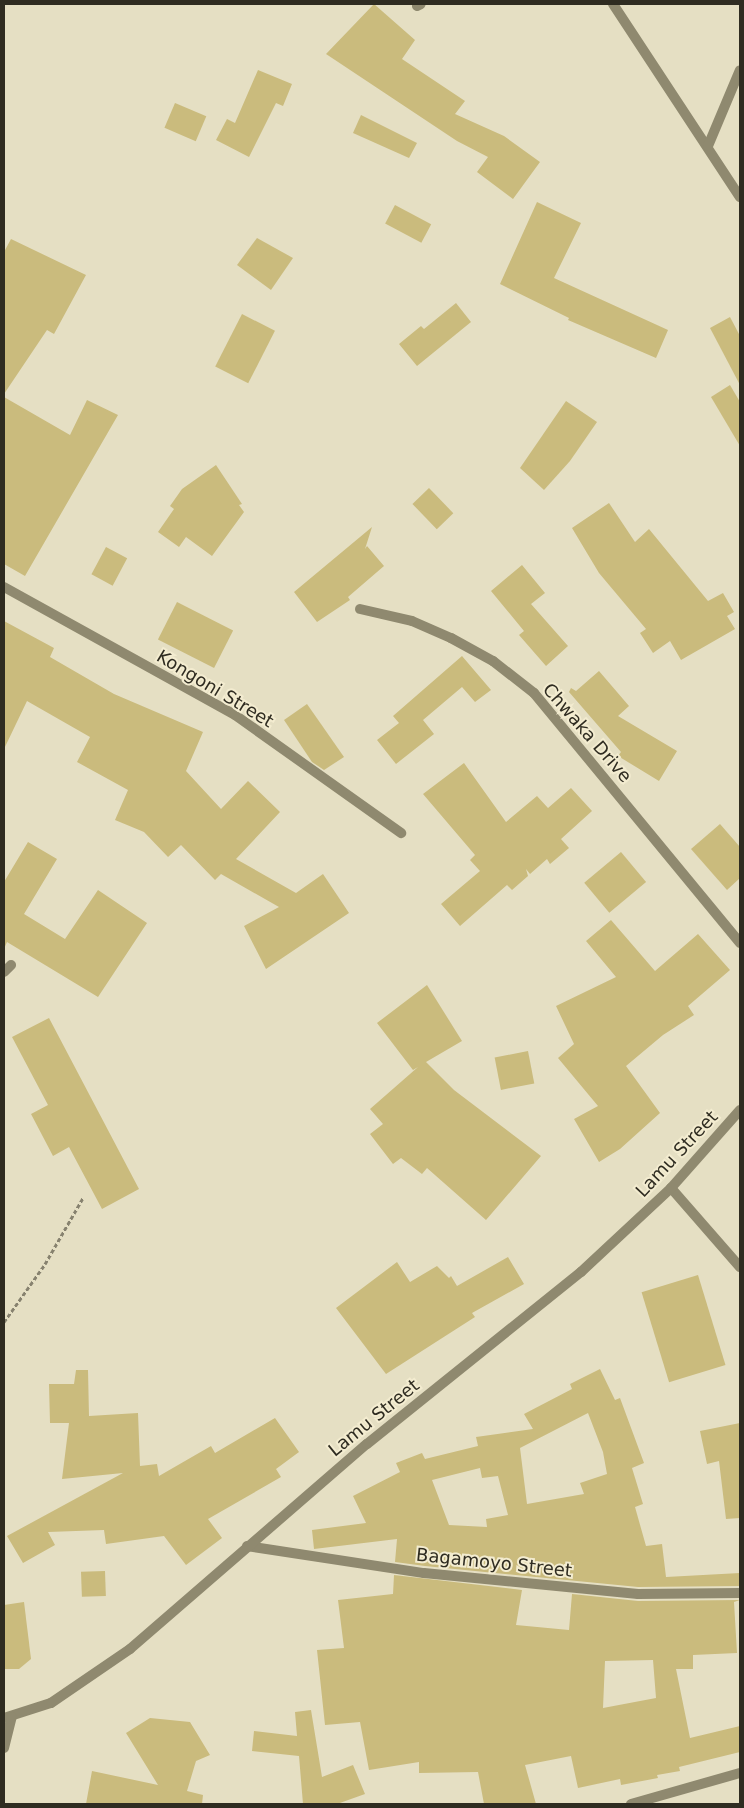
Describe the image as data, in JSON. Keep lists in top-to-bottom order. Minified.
{"streets":{"street":["Kongoni Street","Chwaka Drive","Lamu Street","Bagamoyo Street"]},"crossings":[["Lamu Street","Bagamoyo Street"]]}
